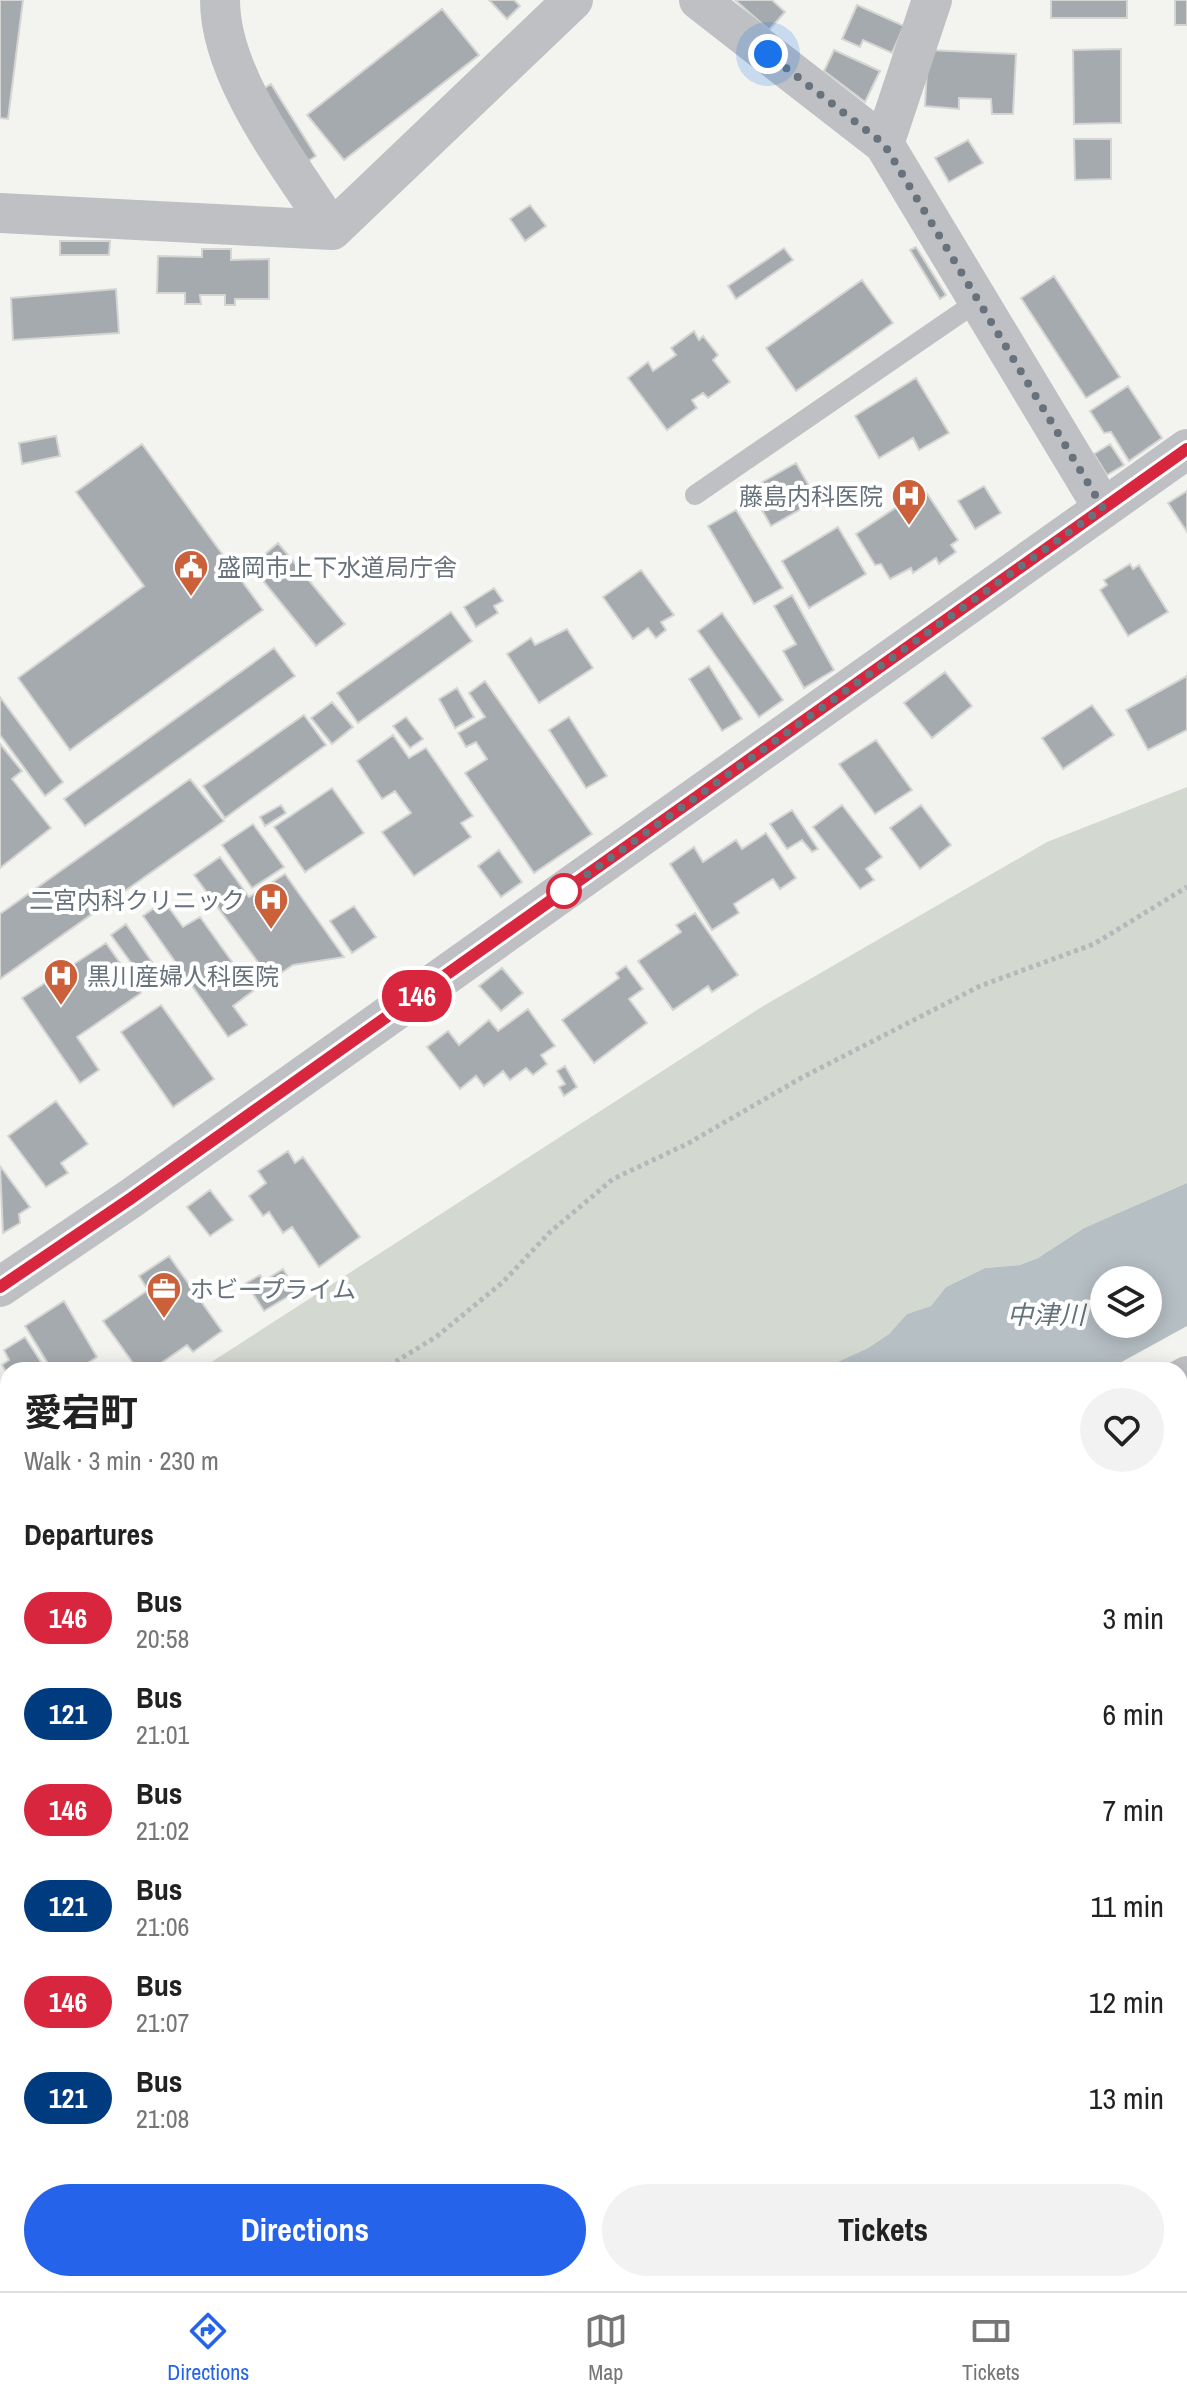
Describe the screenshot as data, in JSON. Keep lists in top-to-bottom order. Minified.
{"water":["中津川"],"places":{"hospital":["藤島内科医院","二宮内科クリニック","黒川産婦人科医院"],"public building":["盛岡市上下水道局庁舎"],"office":["ホビープライム"]},"lines":["bus line 146"],"page":{"on_map":"146","heading":[["愛宕町","Walk · 3 min · 230 m"],"Departures"],"list":[{"mark":"146","name":"Bus","note":"20:58","value":"3 min"},{"mark":"121","name":"Bus","note":"21:01","value":"6 min"},{"mark":"146","name":"Bus","note":"21:02","value":"7 min"},{"mark":"121","name":"Bus","note":"21:06","value":"11 min"},{"mark":"146","name":"Bus","note":"21:07","value":"12 min"},{"mark":"121","name":"Bus","note":"21:08","value":"13 min"}],"buttons":["Directions","Tickets"],"tabs":["Directions","Map","Tickets"]}}
